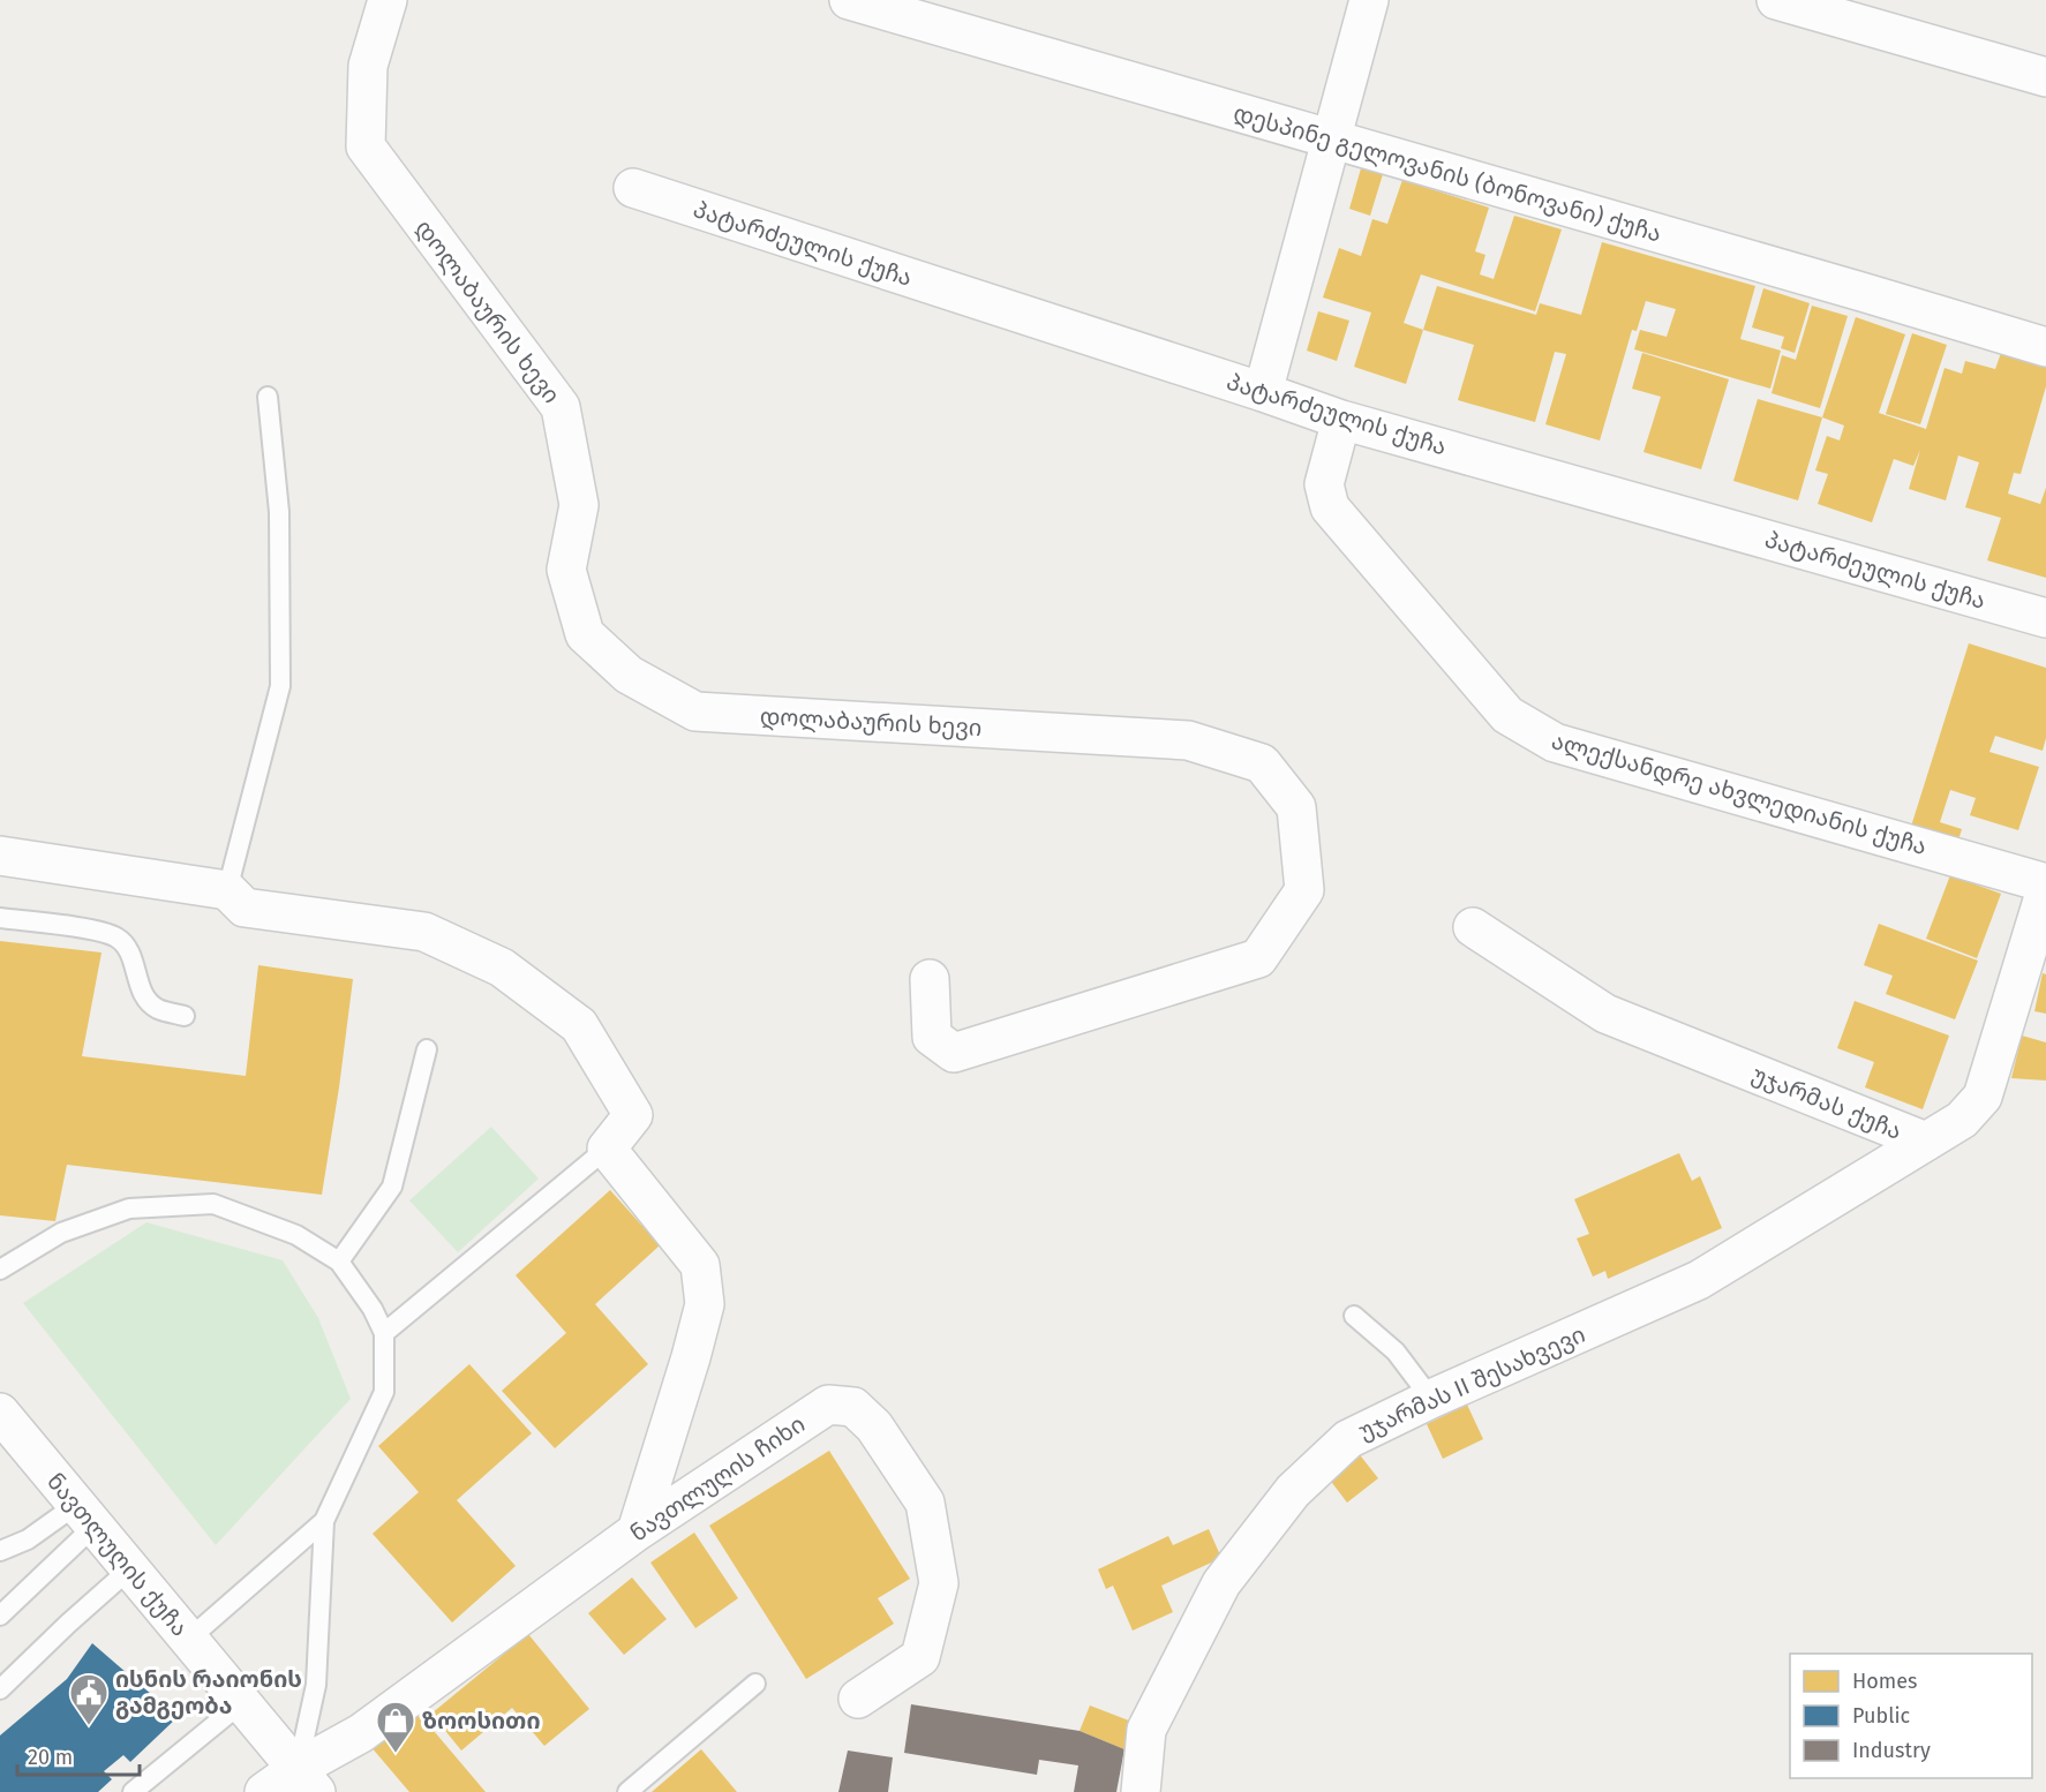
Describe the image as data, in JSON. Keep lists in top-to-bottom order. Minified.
{"streets":{"street":["დესპინე გელოვანის (ბონოვანი) ქუჩა","პატარძეულის ქუჩა","დოლაბაურის ხევი","ალექსანდრე ახვლედიანის ქუჩა","უჯარმას ქუჩა","უჯარმას II შესახვევი","ნავთლუღის ჩიხი","ნავთლუღის ქუჩა"]},"crossings":[["პატარძეულის ქუჩა","ალექსანდრე ახვლედიანის ქუჩა"],["უჯარმას ქუჩა","უჯარმას II შესახვევი"],["ნავთლუღის ჩიხი","ნავთლუღის ქუჩა"]],"places":{"public building":["ისნის რაიონის გამგეობა"],"shop":["ზოოსითი"]},"legend":["Homes","Public","Industry"],"scale_bar":"20 m"}
